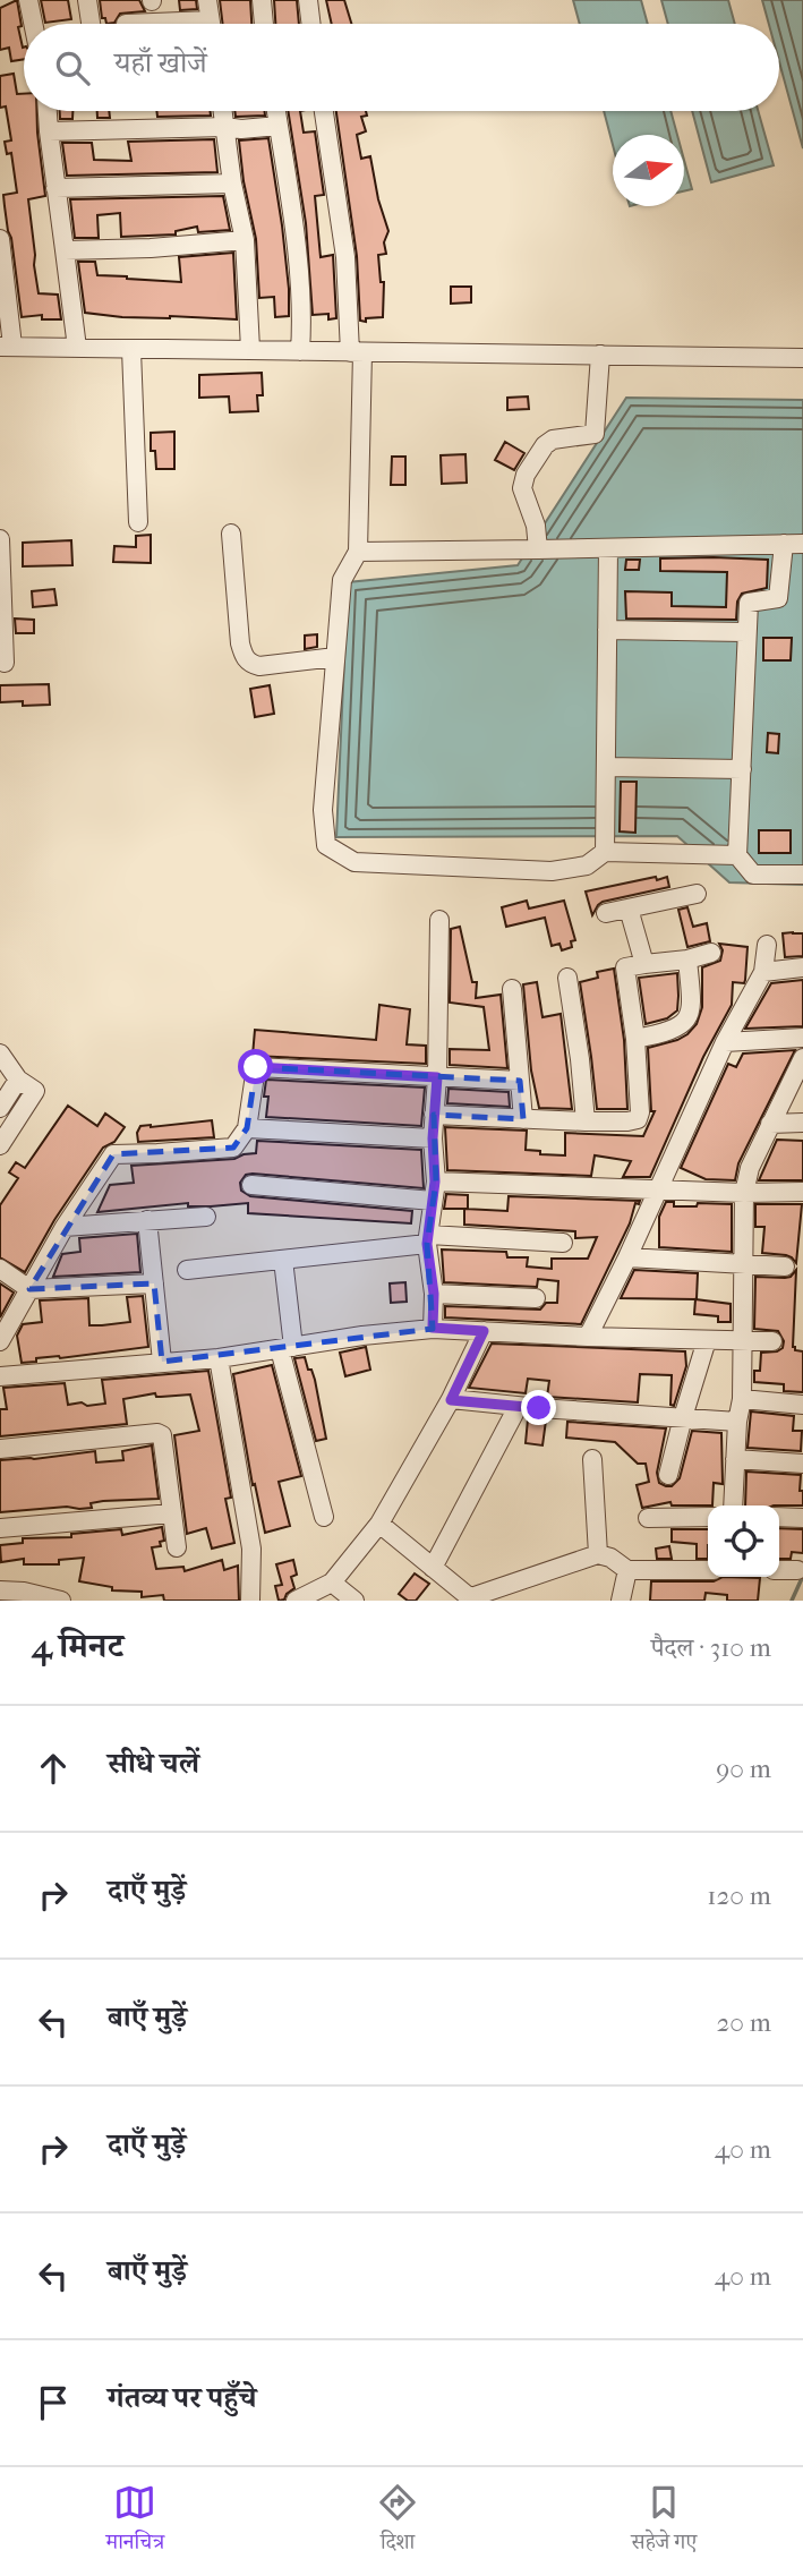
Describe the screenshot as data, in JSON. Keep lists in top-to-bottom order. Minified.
{"north":"right","page":{"search":"यहाँ खोजें","heading":["4 मिनट","पैदल · 310 m"],"list":[["सीधे चलें","90 m"],["दाएँ मुड़ें","120 m"],["बाएँ मुड़ें","20 m"],["दाएँ मुड़ें","40 m"],["बाएँ मुड़ें","40 m"],"गंतव्य पर पहुँचे"],"nav":["मानचित्र","दिशा","सहेजे गए"]}}
